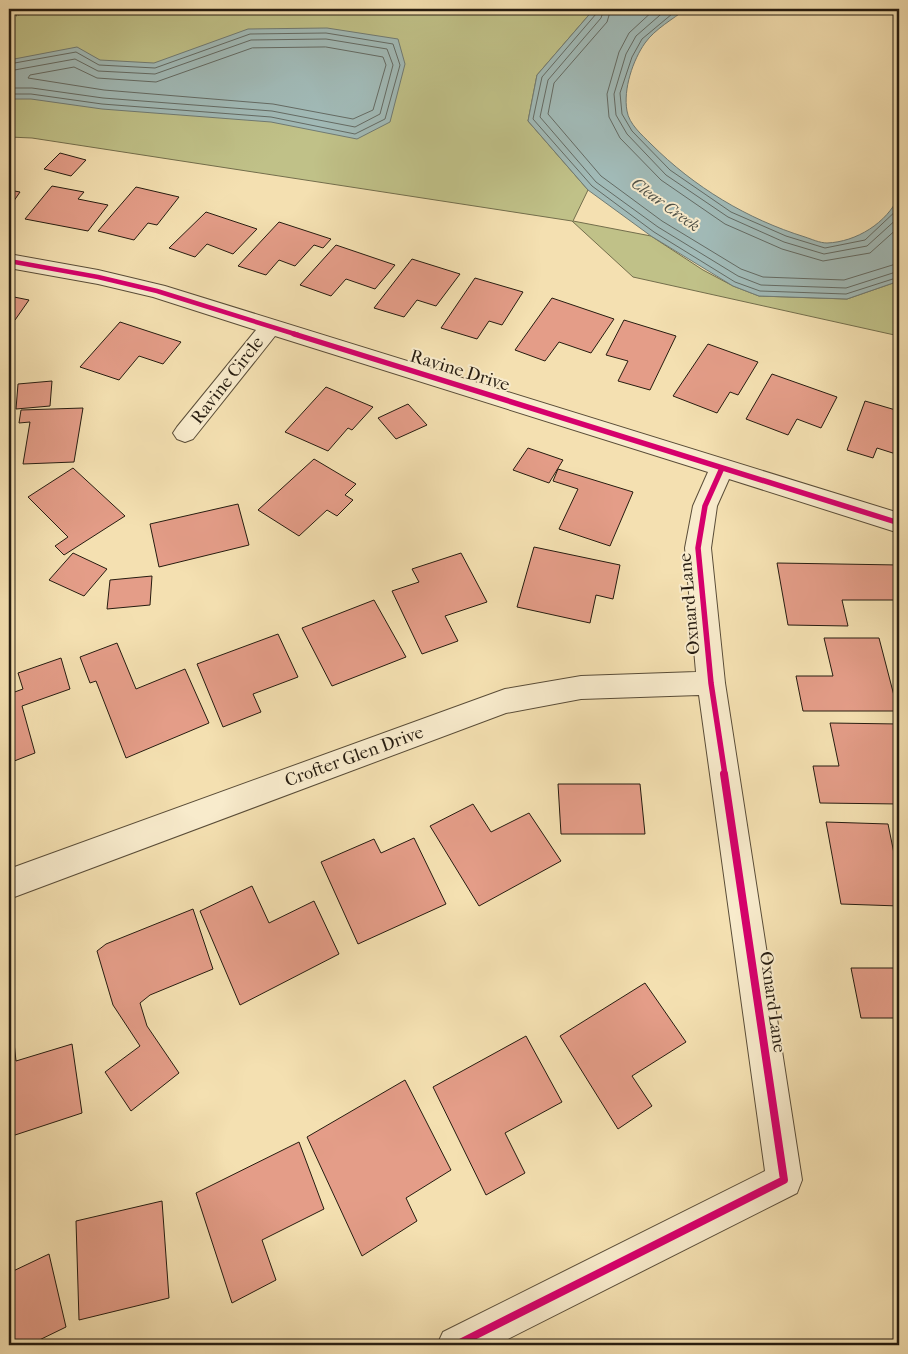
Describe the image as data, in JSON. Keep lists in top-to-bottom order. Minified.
{"streets":{"street":["Ravine Drive","Ravine Circle","Oxnard Lane","Crofter Glen Drive"]},"crossings":[["Ravine Drive","Ravine Circle"],["Ravine Drive","Oxnard Lane"],["Oxnard Lane","Crofter Glen Drive"]],"water":["Clear Creek"]}
